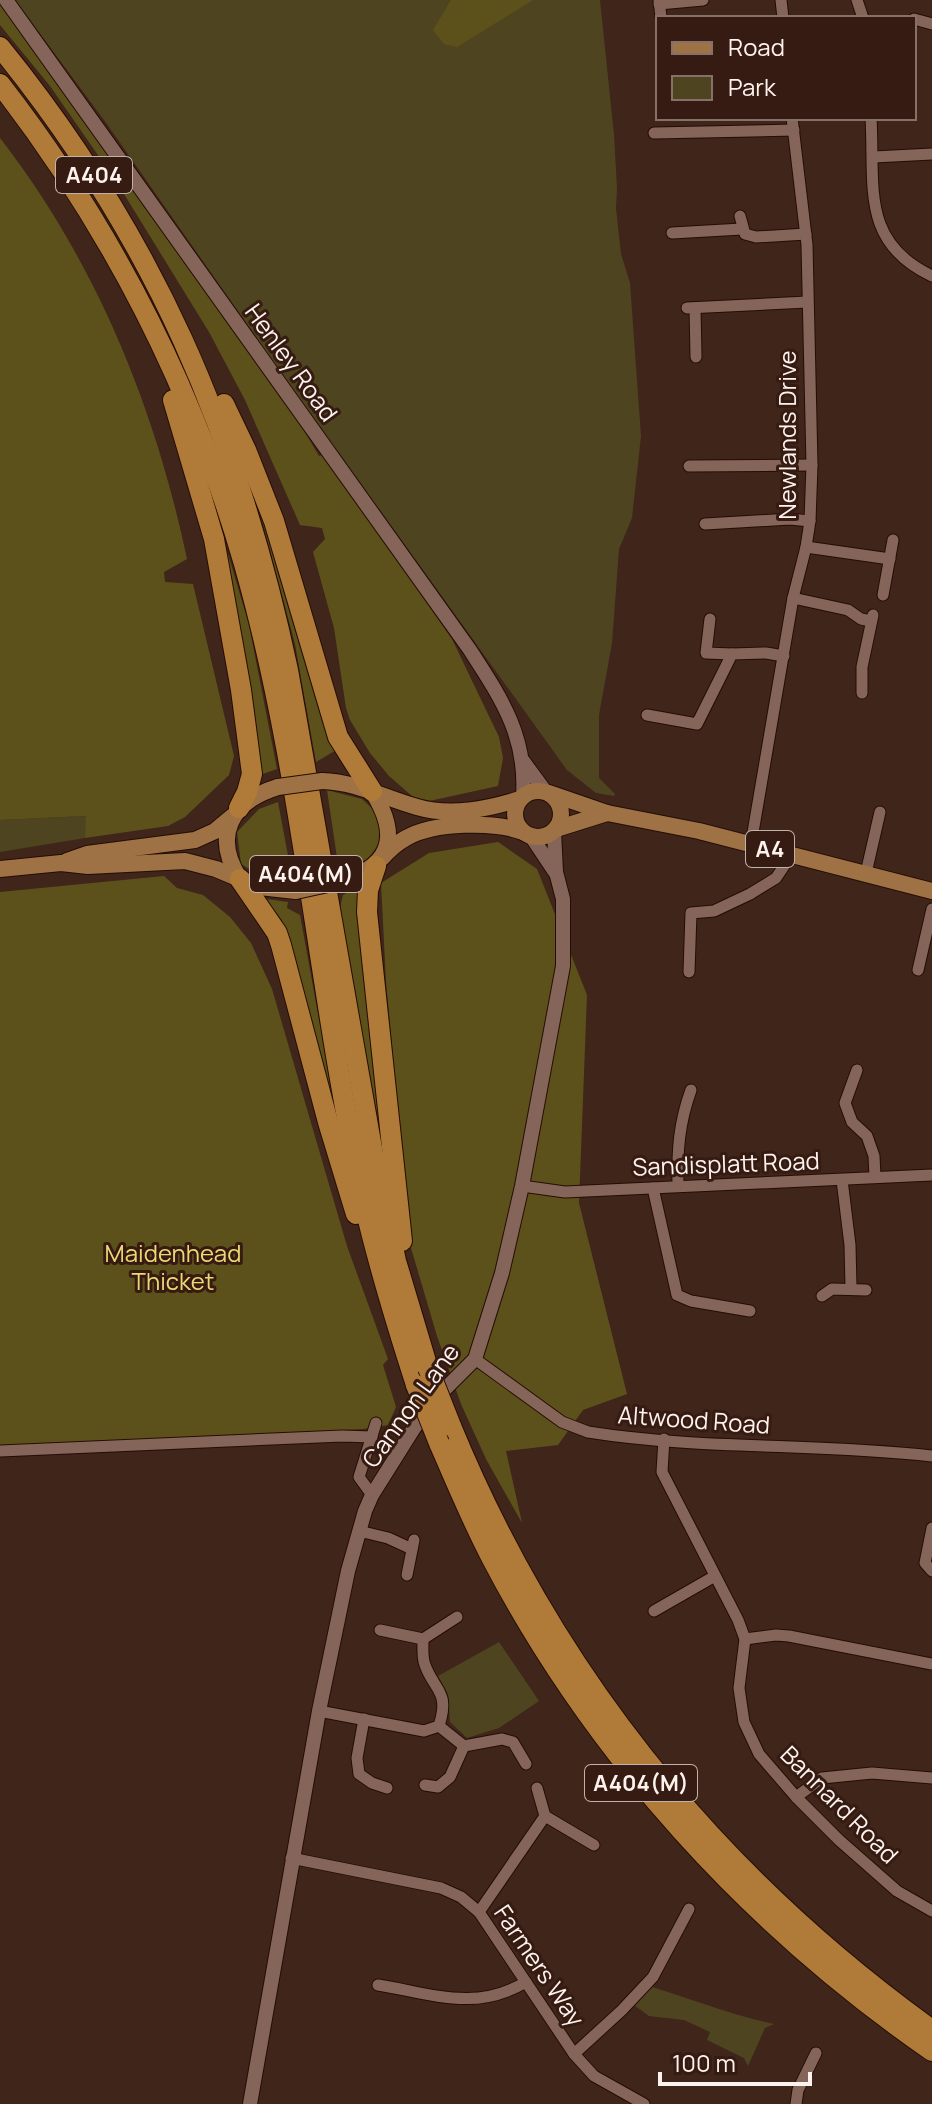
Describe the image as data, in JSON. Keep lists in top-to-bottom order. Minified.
{"streets":{"highway":["A404","A404(M)"],"main road":["A4"],"street":["Henley Road","Newlands Drive","Sandisplatt Road","Cannon Lane","Altwood Road","Bannard Road","Farmers Way"]},"crossings":[["A404","A404(M)"],["Henley Road","A4"],["Henley Road","Cannon Lane"],["Newlands Drive","A4"],["A4","Cannon Lane"],["Sandisplatt Road","Cannon Lane"],["Cannon Lane","Altwood Road"],["Cannon Lane","Farmers Way"]],"parks":["Maidenhead Thicket"],"legend":["Road","Park"],"scale_bar":"100 m"}
